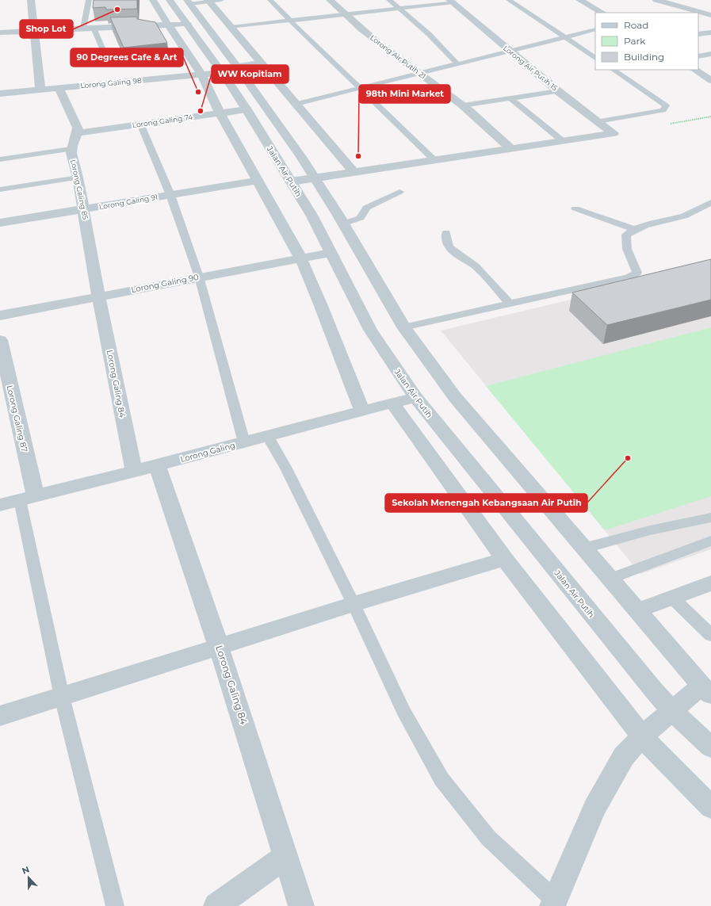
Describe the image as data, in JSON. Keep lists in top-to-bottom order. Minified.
{"streets":{"street":["Lorong Air Putih 21","Lorong Air Putih 15","Lorong Galing 98","Lorong Galing 74","Jalan Air Putih","Lorong Galing 85","Lorong Galing 91","Lorong Galing 90","Lorong Galing 84","Lorong Galing 87","Lorong Galing"]},"crossings":[["Lorong Galing 98","Jalan Air Putih"],["Lorong Galing 74","Jalan Air Putih"],["Lorong Galing 74","Lorong Galing 85"],["Jalan Air Putih","Lorong Galing 90"],["Jalan Air Putih","Lorong Galing"],["Lorong Galing 85","Lorong Galing 91"],["Lorong Galing 85","Lorong Galing 90"],["Lorong Galing 85","Lorong Galing 84"],["Lorong Galing 90","Lorong Galing 84"],["Lorong Galing 84","Lorong Galing"],["Lorong Galing 87","Lorong Galing"]],"places":["Shop Lot","90 Degrees Cafe & Art","WW Kopitiam","98th Mini Market","Sekolah Menengah Kebangsaan Air Putih"],"legend":["Road","Park","Building"],"north":"top"}
